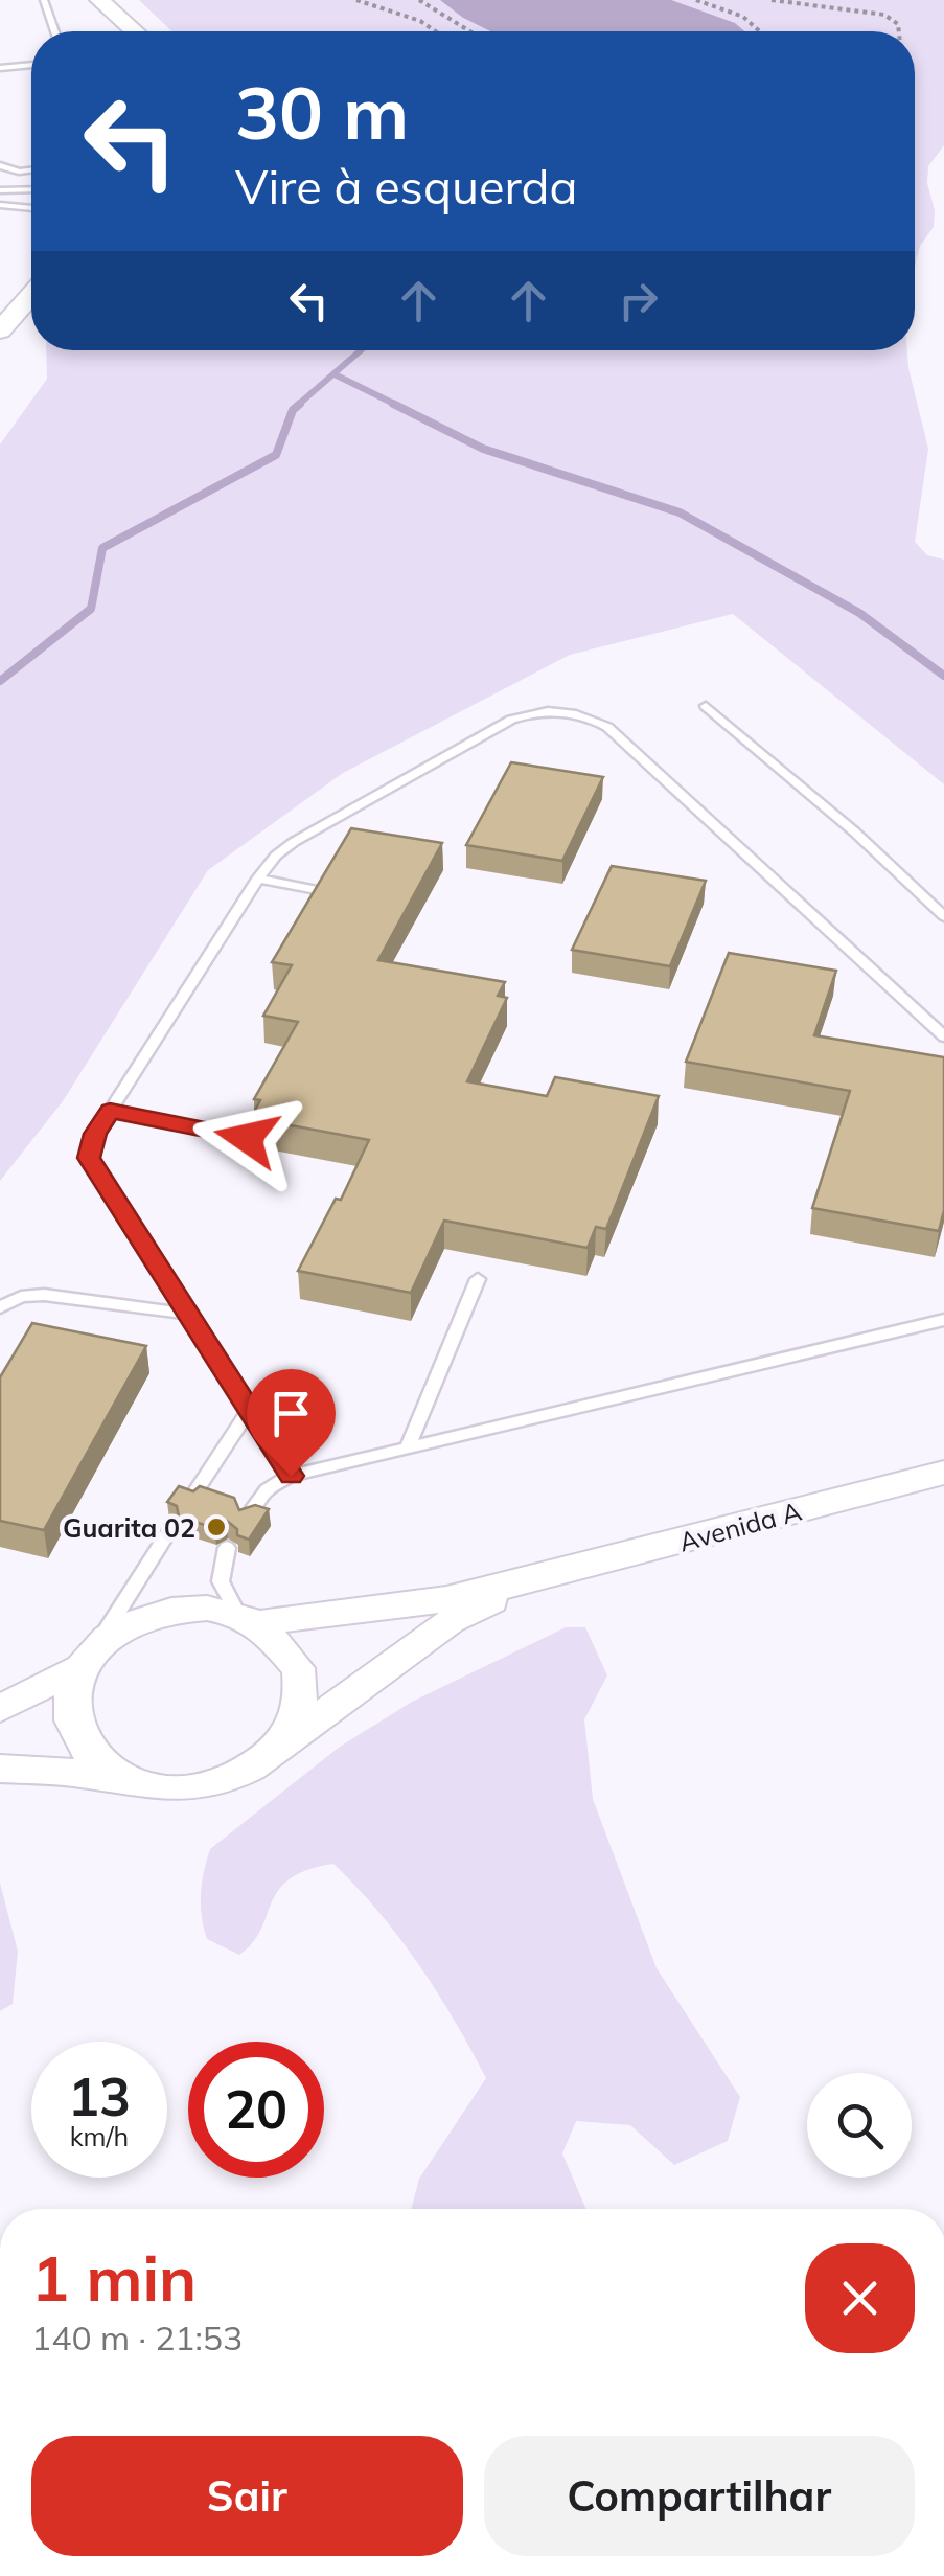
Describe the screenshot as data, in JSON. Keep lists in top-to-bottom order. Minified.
{"streets":{"street":["Avenida A"]},"places":["Guarita 02"],"page":{"turn":["30 m","Vire à esquerda"],"speed":"13 km/h","limit":"20","heading":["1 min","140 m · 21:53"],"buttons":["Sair","Compartilhar"]}}
